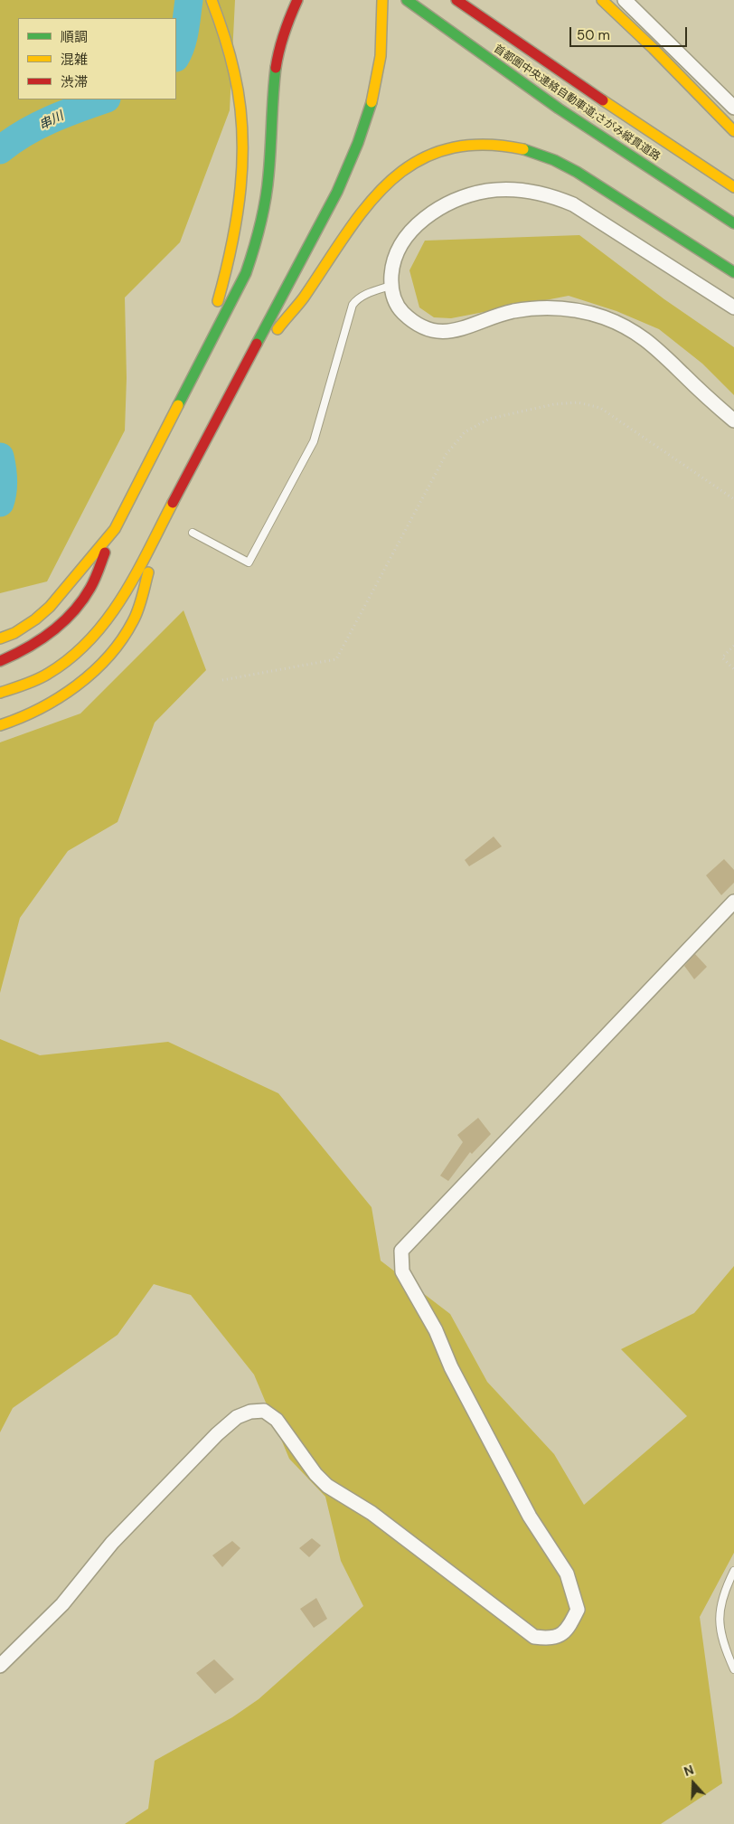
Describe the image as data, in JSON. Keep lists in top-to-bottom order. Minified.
{"streets":{"highway":["首都圏中央連絡自動車道;さがみ縦貫道路"]},"water":["串川"],"legend":["順調","混雑","渋滞"],"scale_bar":"50 m","north":"top"}
